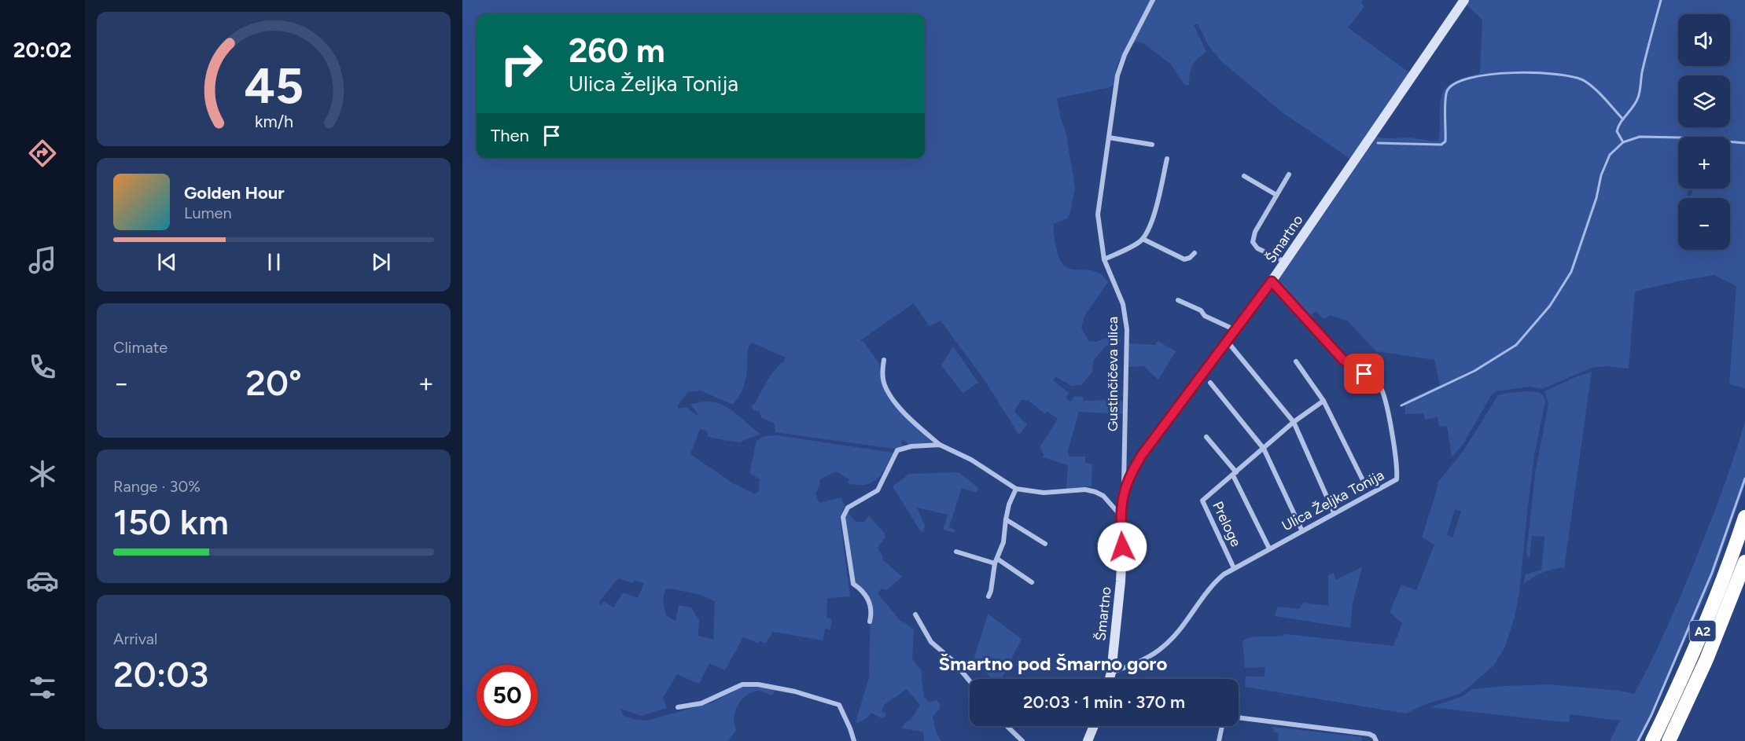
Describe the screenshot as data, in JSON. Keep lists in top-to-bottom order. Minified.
{"streets":{"highway":["A2"],"main road":["Šmartno"],"street":["Gustinčičeva ulica","Ulica Željka Tonija","Preloge"]},"crossings":[["Šmartno","Gustinčičeva ulica"],["Šmartno","Ulica Željka Tonija"],["Ulica Željka Tonija","Preloge"]],"districts":["Šmartno pod Šmarno goro"],"page":{"tabs":"20:02","map_buttons":["+","−"],"turn":["260 m","Ulica Željka Tonija"],"then":"Then","song":["Golden Hour","Lumen"],"tile":["Climate",["Range · 30%","150 km"],["Arrival","20:03"]],"heat":["−","20°","+"],"limit":"50","trip":"20:03 · 1 min · 370 m","gauge":["45","km/h"]}}
